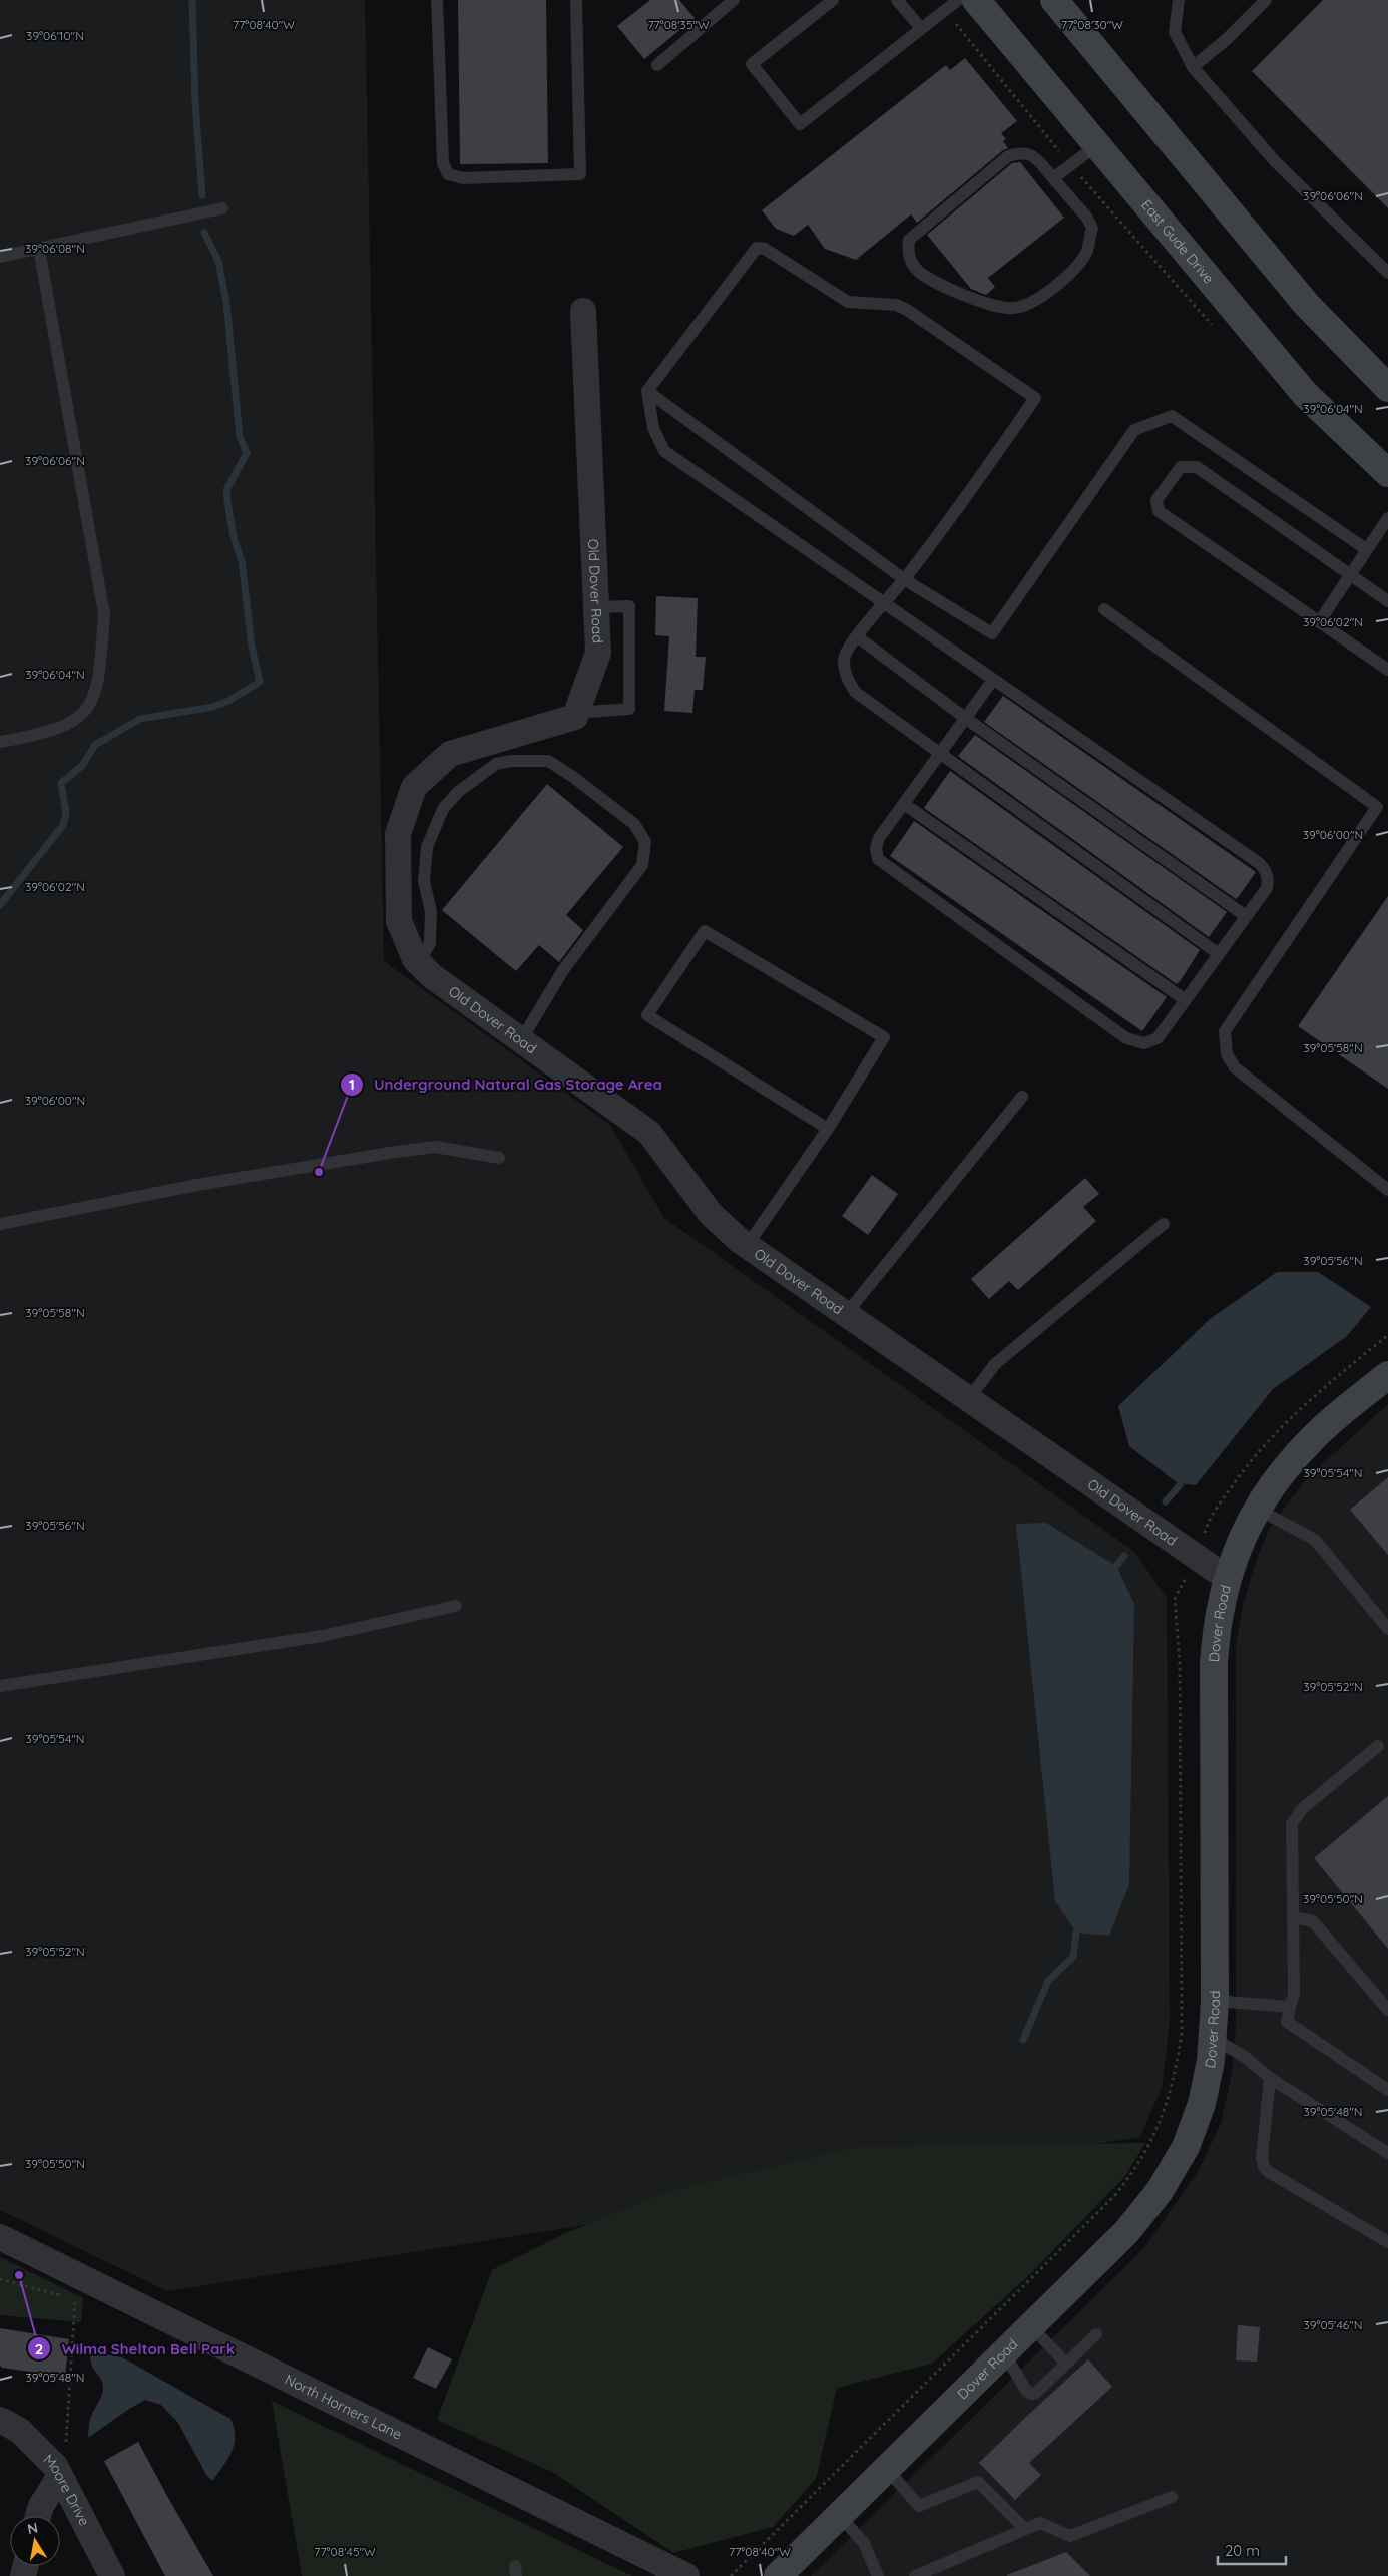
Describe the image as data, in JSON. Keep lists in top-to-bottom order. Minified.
{"streets":{"street":["East Gude Drive","Old Dover Road","Dover Road","North Horners Lane","Moore Drive"]},"crossings":[["Old Dover Road","Dover Road"]],"places":["Underground Natural Gas Storage Area","Wilma Shelton Bell Park"],"scale_bar":"20 m","north":"top","coordinates":["77°08'40\"W","77°08'35\"W","77°08'30\"W","39°06'10\"N","39°06'06\"N","39°06'08\"N","39°06'04\"N","39°06'02\"N","39°06'00\"N","39°05'58\"N","39°05'56\"N","39°05'54\"N","39°05'52\"N","39°05'50\"N","39°05'48\"N","39°05'46\"N","77°08'45\"W"]}
